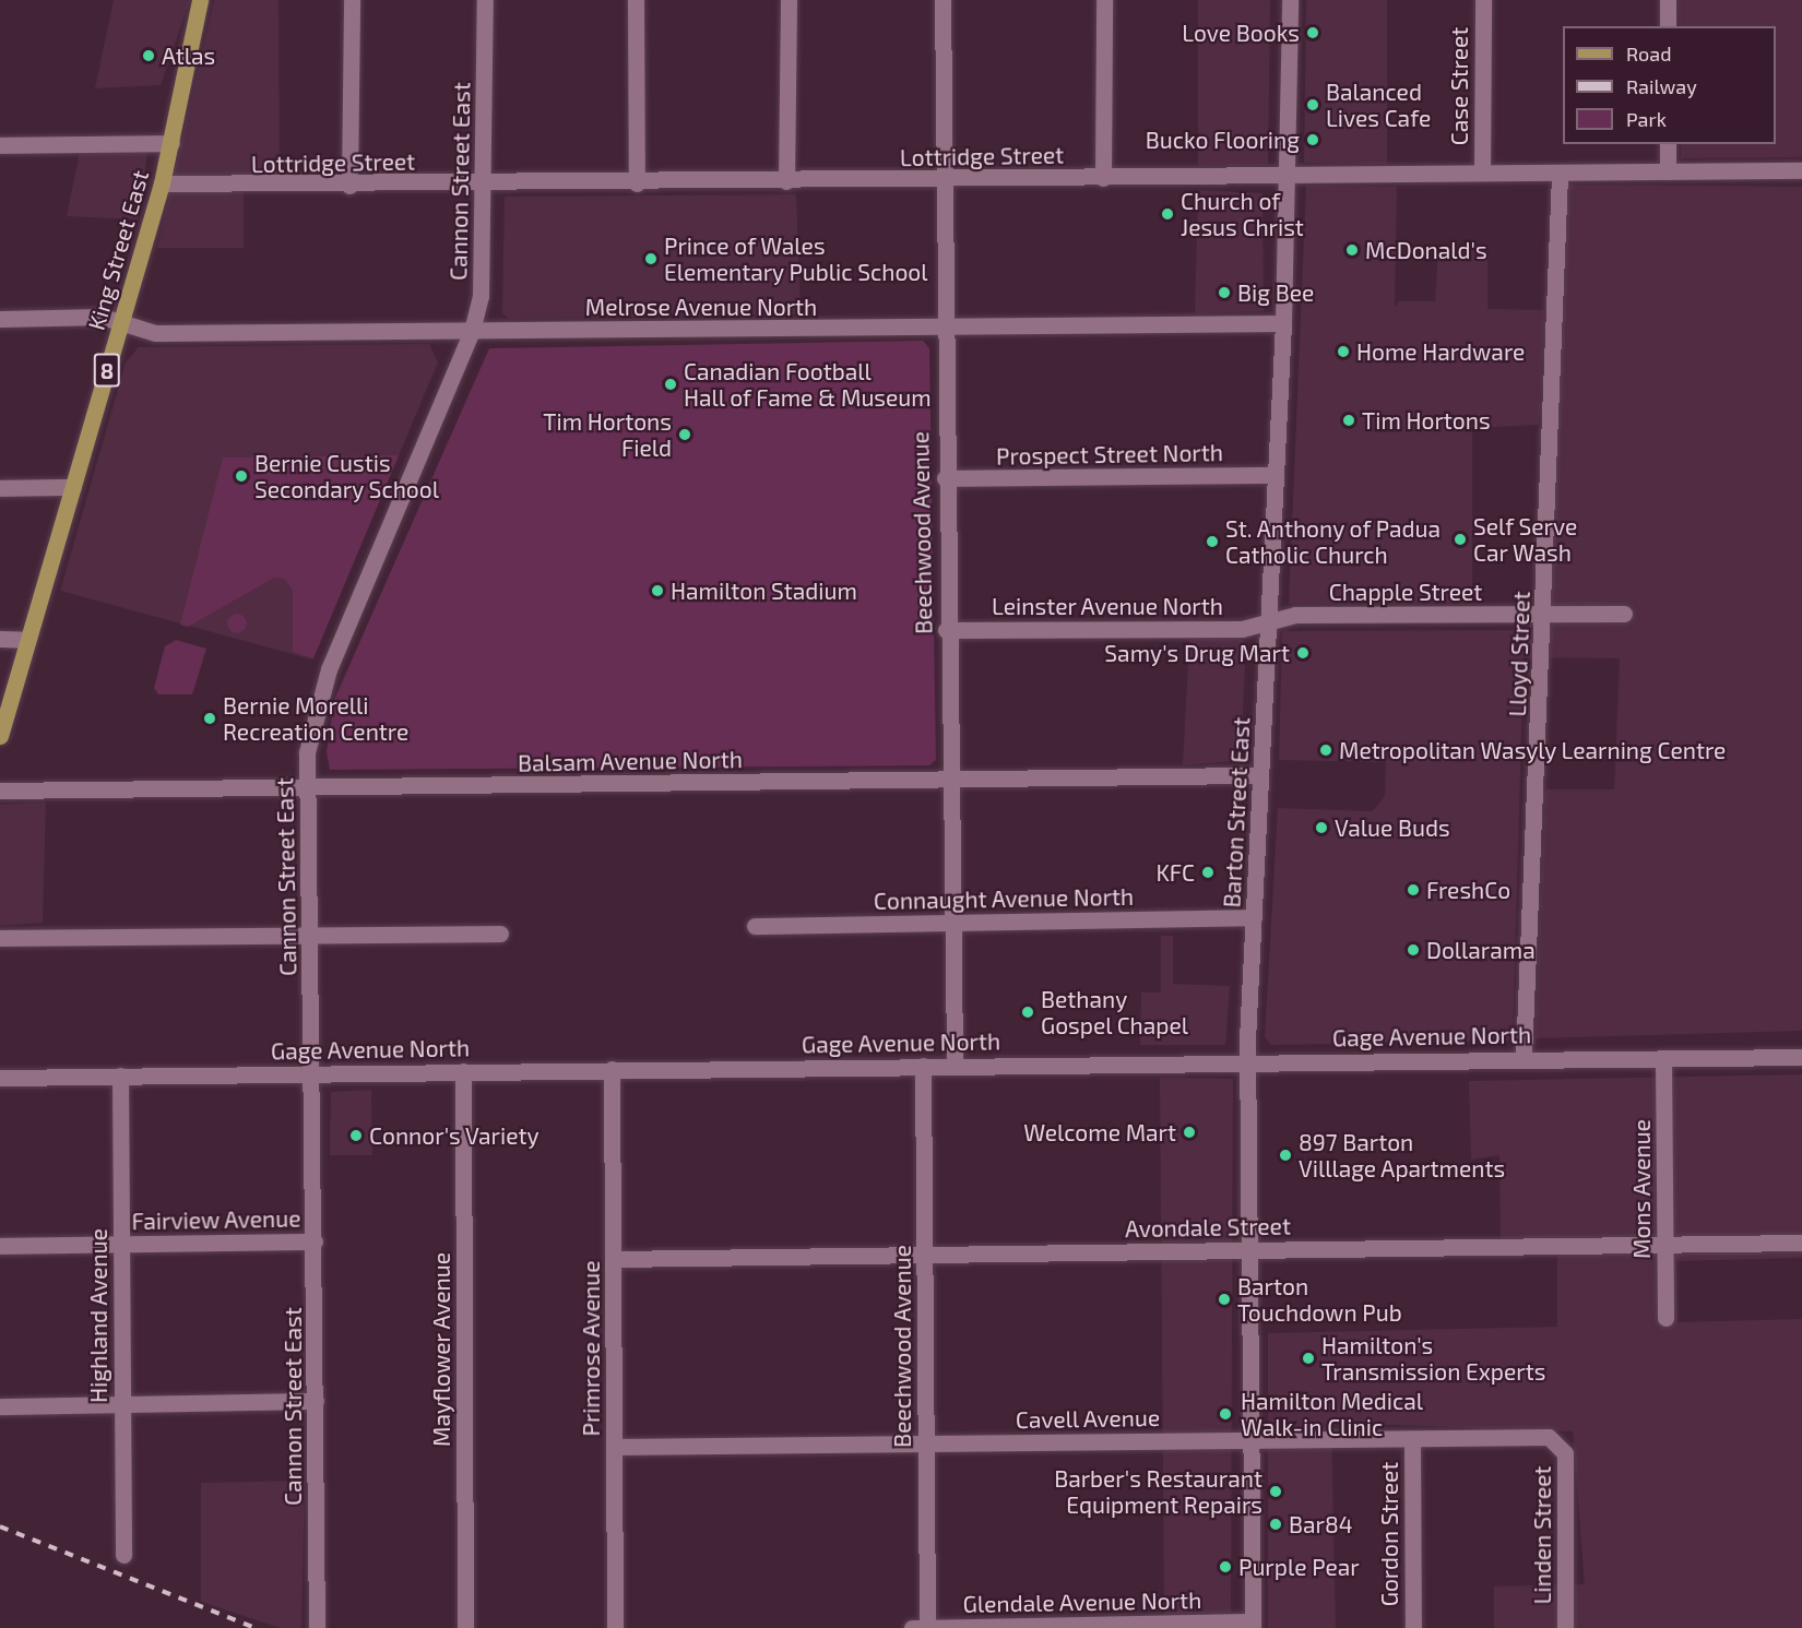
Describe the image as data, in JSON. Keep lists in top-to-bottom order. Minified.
{"streets":{"main road":["King Street East","8"],"street":["Case Street","Lottridge Street","Cannon Street East","Melrose Avenue North","Prospect Street North","Beechwood Avenue","Chapple Street","Leinster Avenue North","Lloyd Street","Balsam Avenue North","Barton Street East","Connaught Avenue North","Gage Avenue North","Mons Avenue","Fairview Avenue","Avondale Street","Highland Avenue","Primrose Avenue","Mayflower Avenue","Cavell Avenue","Gordon Street","Linden Street","Glendale Avenue North"]},"crossings":[["Case Street","Lottridge Street"],["Lottridge Street","Cannon Street East"],["Lottridge Street","King Street East"],["Lottridge Street","Beechwood Avenue"],["Lottridge Street","Lloyd Street"],["Lottridge Street","Barton Street East"],["Cannon Street East","Melrose Avenue North"],["Cannon Street East","Balsam Avenue North"],["Cannon Street East","Gage Avenue North"],["Cannon Street East","Fairview Avenue"],["King Street East","Melrose Avenue North"],["Melrose Avenue North","Beechwood Avenue"],["Melrose Avenue North","Barton Street East"],["Prospect Street North","Beechwood Avenue"],["Prospect Street North","Barton Street East"],["Beechwood Avenue","Leinster Avenue North"],["Beechwood Avenue","Balsam Avenue North"],["Beechwood Avenue","Connaught Avenue North"],["Beechwood Avenue","Gage Avenue North"],["Beechwood Avenue","Avondale Street"],["Beechwood Avenue","Cavell Avenue"],["Beechwood Avenue","Glendale Avenue North"],["Chapple Street","Leinster Avenue North"],["Chapple Street","Lloyd Street"],["Chapple Street","Barton Street East"],["Leinster Avenue North","Barton Street East"],["Lloyd Street","Gage Avenue North"],["Balsam Avenue North","Barton Street East"],["Barton Street East","Connaught Avenue North"],["Barton Street East","Gage Avenue North"],["Barton Street East","Avondale Street"],["Barton Street East","Cavell Avenue"],["Barton Street East","Glendale Avenue North"],["Gage Avenue North","Mons Avenue"],["Gage Avenue North","Highland Avenue"],["Gage Avenue North","Primrose Avenue"],["Gage Avenue North","Mayflower Avenue"],["Mons Avenue","Avondale Street"],["Fairview Avenue","Highland Avenue"],["Avondale Street","Primrose Avenue"],["Primrose Avenue","Cavell Avenue"],["Cavell Avenue","Gordon Street"],["Cavell Avenue","Linden Street"]],"places":["Love Books","Atlas","Balanced Lives Cafe","Bucko Flooring","Church of Jesus Christ","McDonald's","Prince of Wales Elementary Public School","Big Bee","Home Hardware","Canadian Football Hall of Fame & Museum","Tim Hortons","Tim Hortons Field","Bernie Custis Secondary School","Self Serve Car Wash","St. Anthony of Padua Catholic Church","Hamilton Stadium","Samy's Drug Mart","Bernie Morelli Recreation Centre","Metropolitan Wasyly Learning Centre","Value Buds","KFC","FreshCo","Dollarama","Bethany Gospel Chapel","Welcome Mart","Connor's Variety","897 Barton Villlage Apartments","Barton Touchdown Pub","Hamilton's Transmission Experts","Hamilton Medical Walk-in Clinic","Barber's Restaurant Equipment Repairs","Bar84","Purple Pear"],"legend":["Road","Railway","Park"]}
